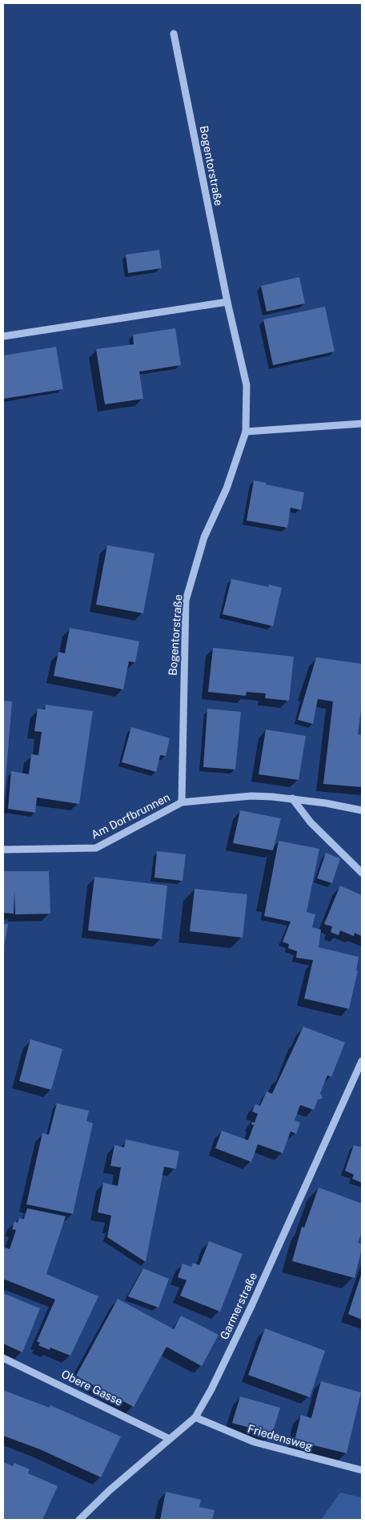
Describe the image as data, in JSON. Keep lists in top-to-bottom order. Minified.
{"streets":{"street":["Bogentorstraße","Am Dorfbrunnen","Garmerstraße","Obere Gasse","Friedensweg"]},"crossings":[["Bogentorstraße","Am Dorfbrunnen"],["Garmerstraße","Obere Gasse"],["Garmerstraße","Friedensweg"]]}
